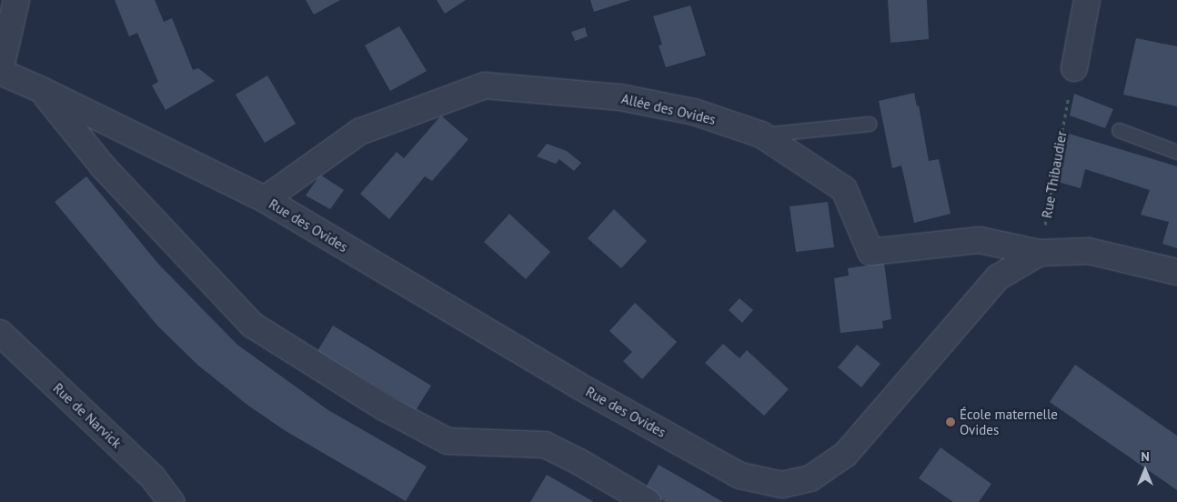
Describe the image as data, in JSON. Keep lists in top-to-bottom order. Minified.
{"streets":{"street":["Allée des Ovides","Rue des Ovides","Rue de Narvick"],"path":["Rue Thibaudier"]},"crossings":[["Allée des Ovides","Rue Thibaudier"],["Allée des Ovides","Rue des Ovides"],["Rue Thibaudier","Rue des Ovides"]],"places":["École maternelle Ovides"],"north":"top"}
